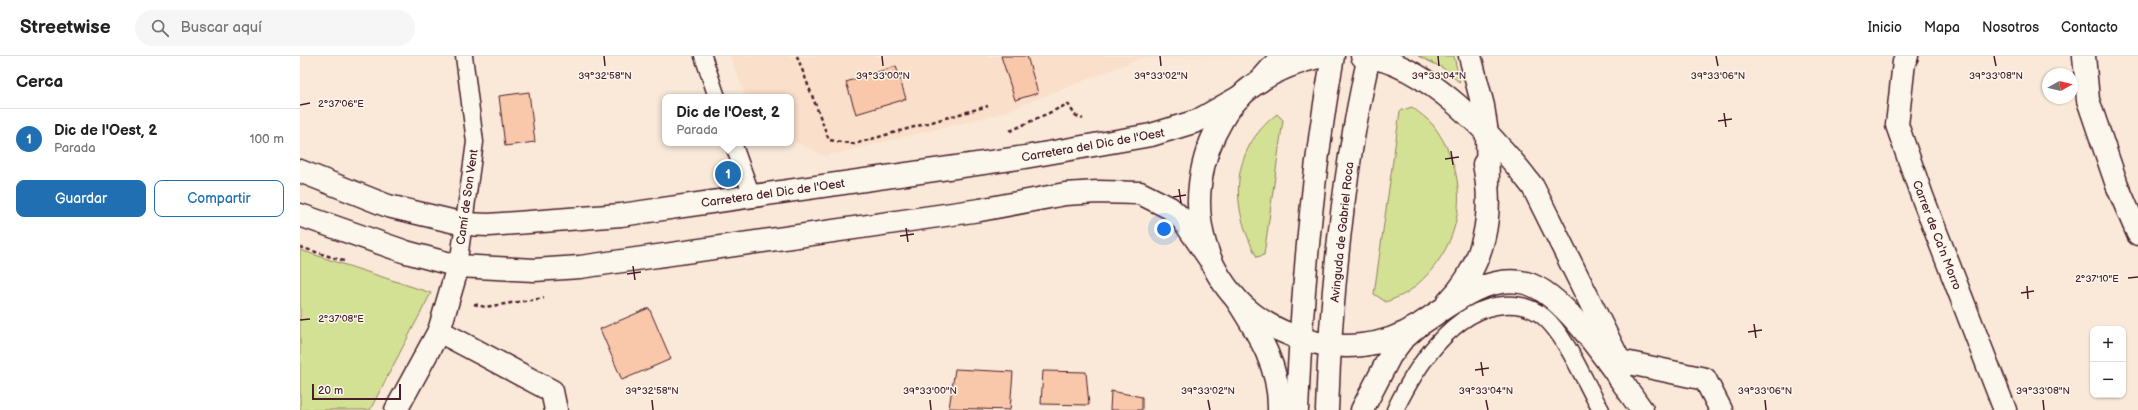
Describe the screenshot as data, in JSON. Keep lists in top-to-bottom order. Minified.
{"streets":{"main road":["Carretera del Dic de l'Oest","Avinguda de Gabriel Roca","Carrer de Ca'n Morro"],"lane":["Camí de Son Vent"]},"crossings":[["Carretera del Dic de l'Oest","Camí de Son Vent"]],"scale_bar":"20 m","north":"right","page":{"header":"Streetwise","search":"Buscar aquí","nav":["Inicio","Mapa","Nosotros","Contacto"],"heading":"Cerca","popup":["Dic de l'Oest, 2","Parada"],"list":[{"mark":"1","name":"Dic de l'Oest, 2","note":"Parada","value":"100 m"}],"pins":"1","buttons":["Guardar","Compartir"],"map_buttons":["+","−"],"scale":"20 m"},"coordinates":["39°32'58\"N","39°33'00\"N","39°33'02\"N","39°33'04\"N","39°33'06\"N","39°33'08\"N","2°37'06\"E","2°37'10\"E","2°37'08\"E"]}
